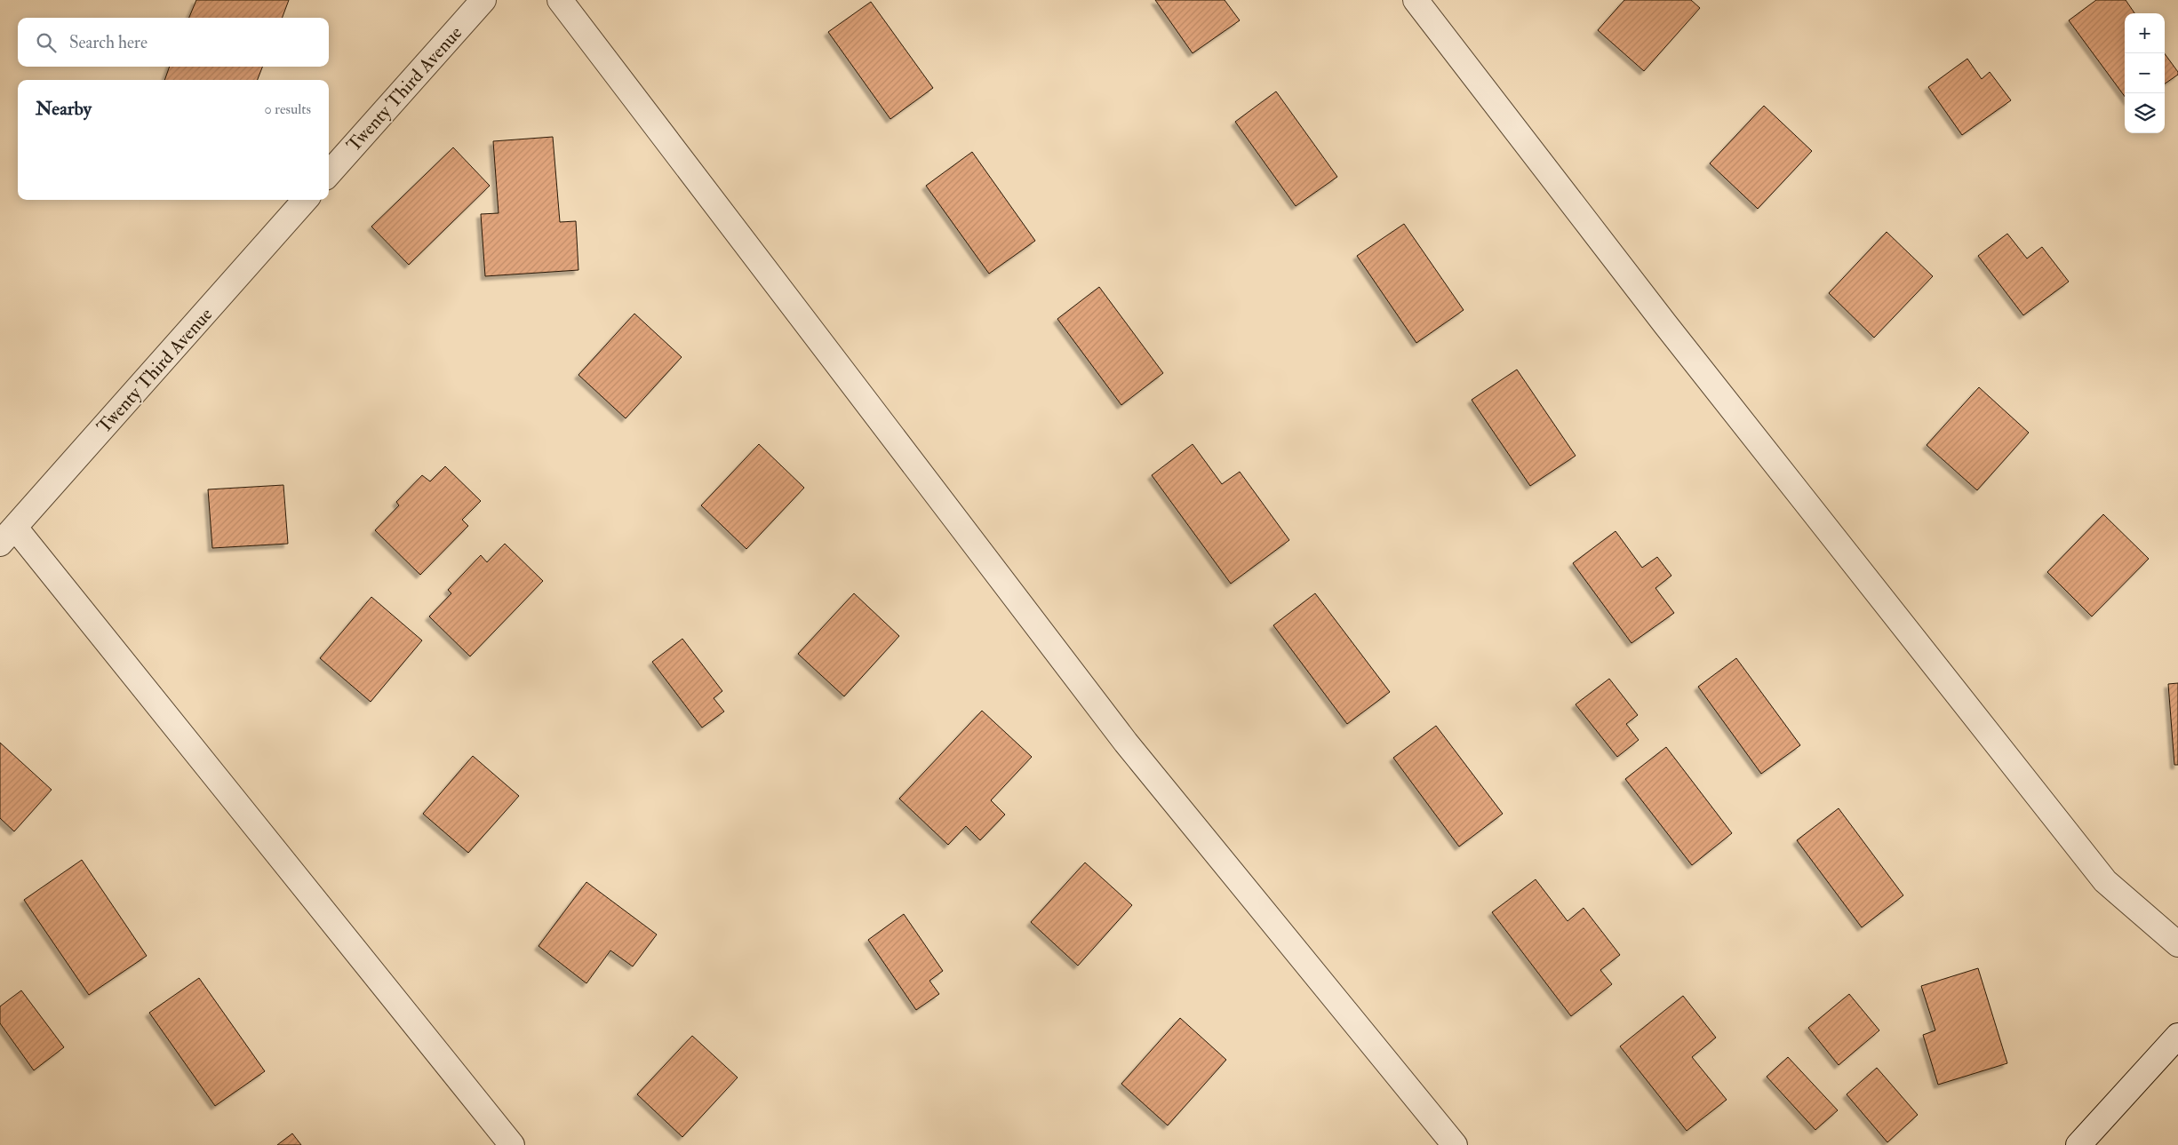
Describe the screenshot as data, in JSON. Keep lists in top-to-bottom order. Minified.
{"streets":{"street":["Twenty Third Avenue"]},"page":{"map_buttons":["+","−"],"search":"Search here","heading":["Nearby","0 results"]}}
